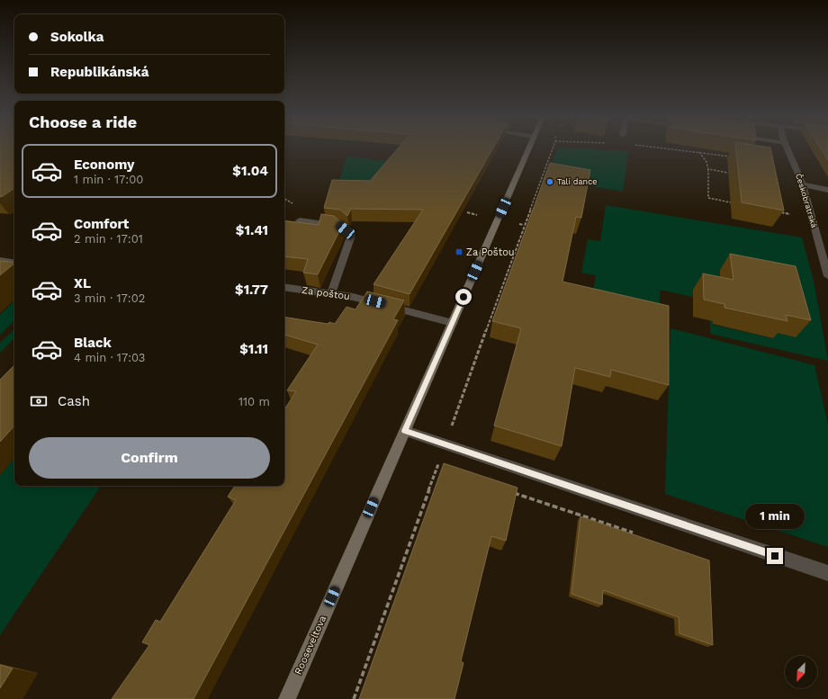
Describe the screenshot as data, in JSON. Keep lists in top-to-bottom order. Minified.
{"streets":{"street":["Českobratrská","Za poštou","Rooseveltova"]},"crossings":[["Za poštou","Rooseveltova"]],"places":{"other":["Tali dance"],"transit":["Za Poštou"]},"north":"bottom left","page":{"banner":["Sokolka","Republikánská"],"heading":"Choose a ride","list":[{"name":"Economy","note":"1 min · 17:00","value":"$1.04"},{"name":"Comfort","note":"2 min · 17:01","value":"$1.41"},{"name":"XL","note":"3 min · 17:02","value":"$1.77"},{"name":"Black","note":"4 min · 17:03","value":"$1.11"}],"pay":["Cash","110 m"],"buttons":"Confirm","bubble":"1 min"}}
